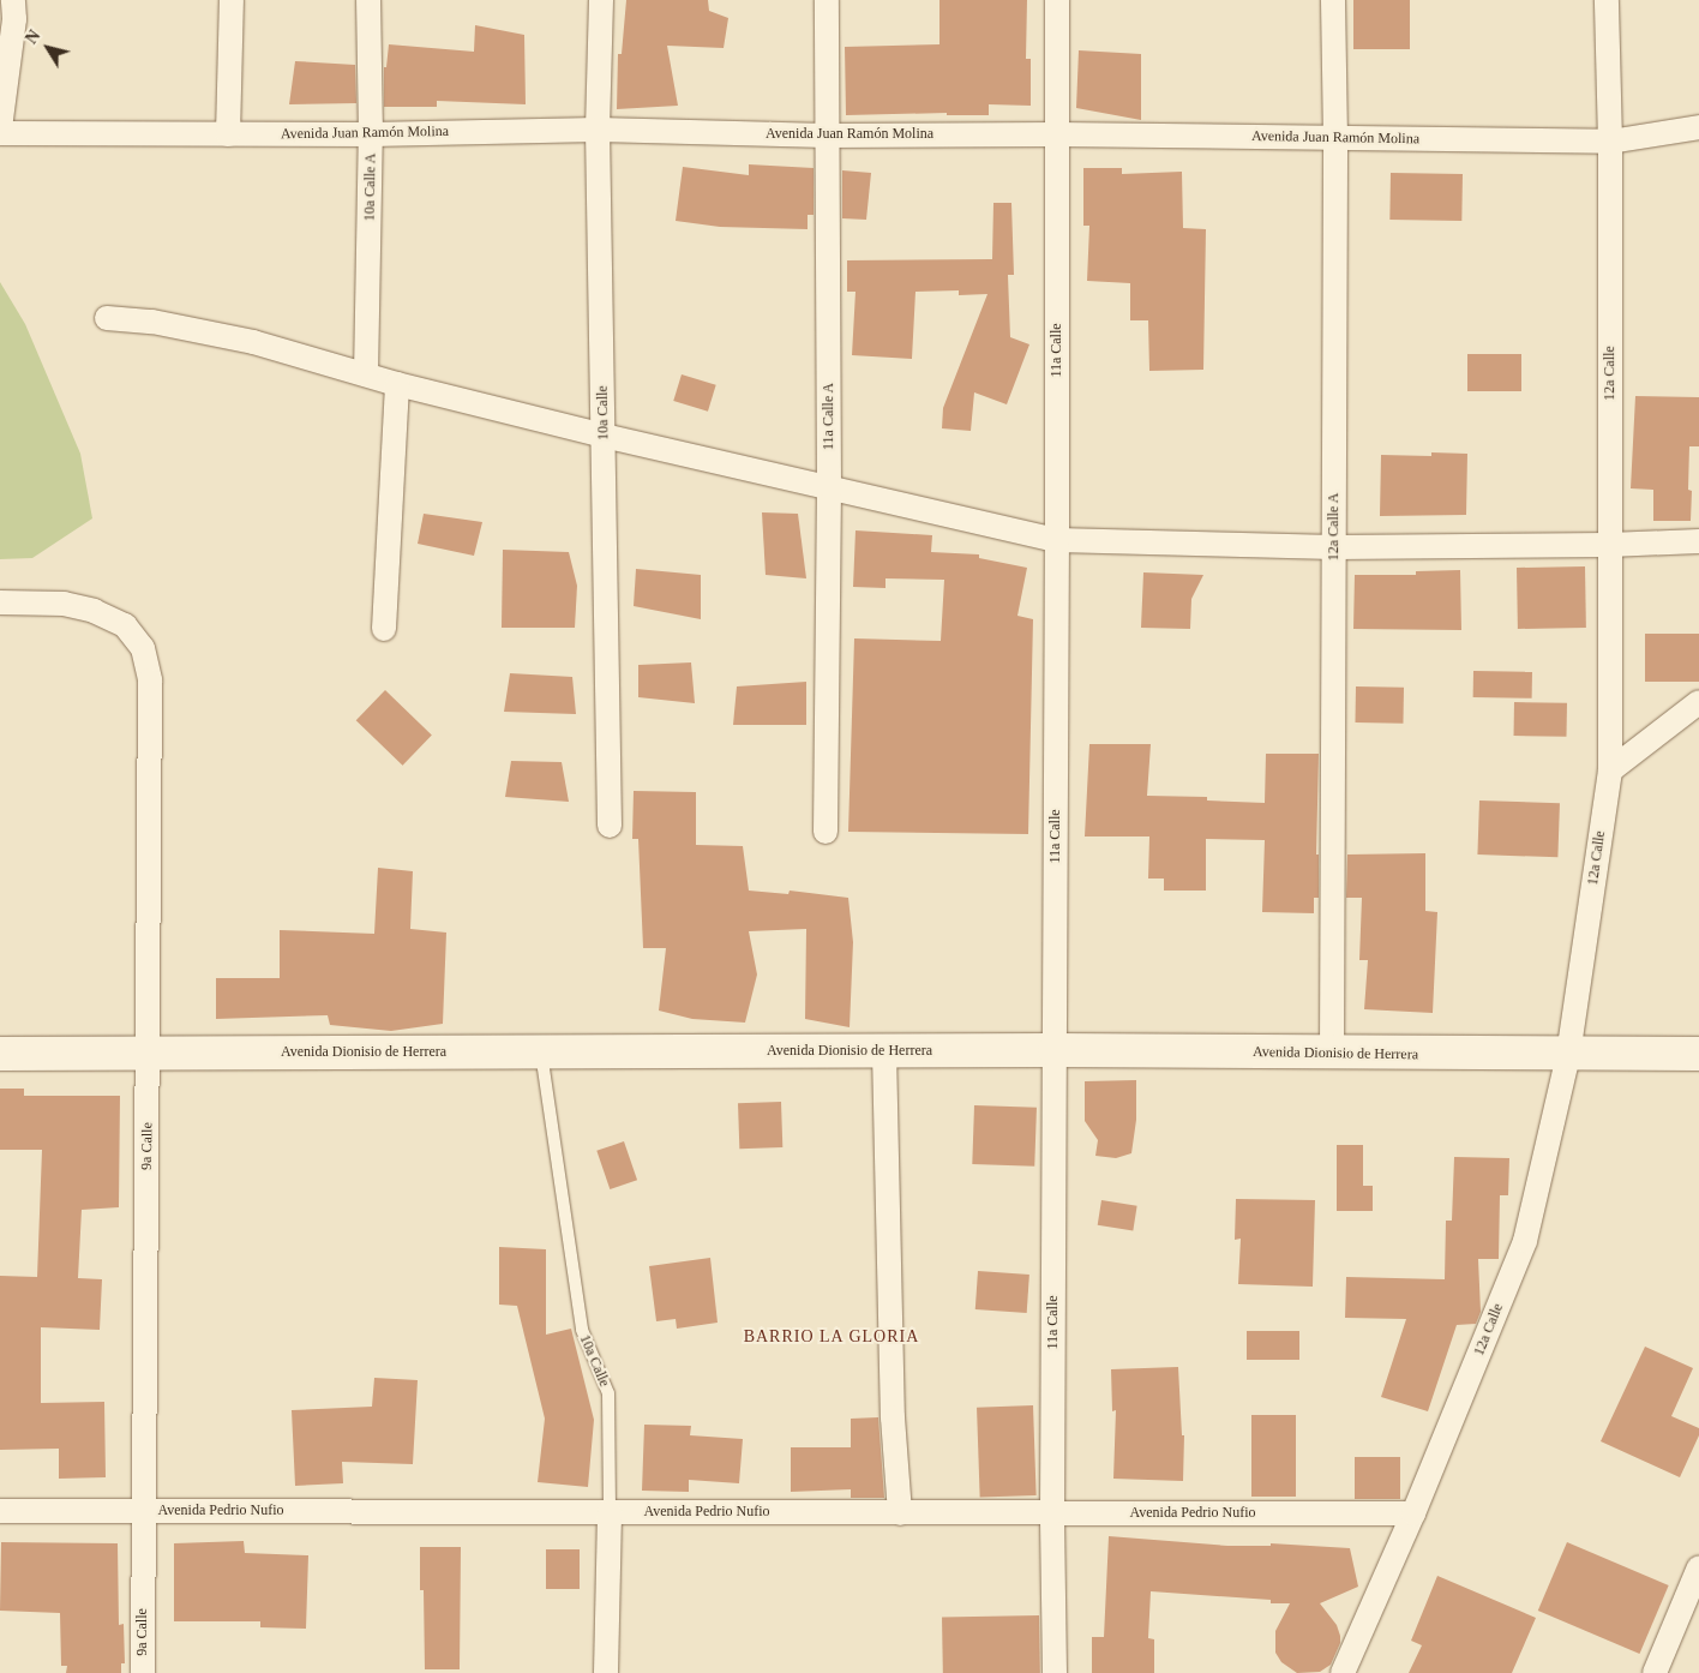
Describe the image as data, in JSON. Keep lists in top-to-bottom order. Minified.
{"streets":{"street":["Avenida Juan Ramón Molina","10a Calle A","11a Calle","12a Calle","10a Calle","11a Calle A","12a Calle A","Avenida Dionisio de Herrera","9a Calle","Avenida Pedrio Nufio"]},"crossings":[["Avenida Juan Ramón Molina","10a Calle A"],["Avenida Juan Ramón Molina","11a Calle"],["Avenida Juan Ramón Molina","12a Calle"],["Avenida Juan Ramón Molina","10a Calle"],["Avenida Juan Ramón Molina","11a Calle A"],["Avenida Juan Ramón Molina","12a Calle A"],["11a Calle","Avenida Dionisio de Herrera"],["11a Calle","Avenida Pedrio Nufio"],["12a Calle","Avenida Dionisio de Herrera"],["12a Calle","Avenida Pedrio Nufio"],["10a Calle","Avenida Dionisio de Herrera"],["10a Calle","Avenida Pedrio Nufio"],["12a Calle A","Avenida Dionisio de Herrera"],["Avenida Dionisio de Herrera","9a Calle"],["9a Calle","Avenida Pedrio Nufio"]],"districts":["BARRIO LA GLORIA"],"north":"top left"}
